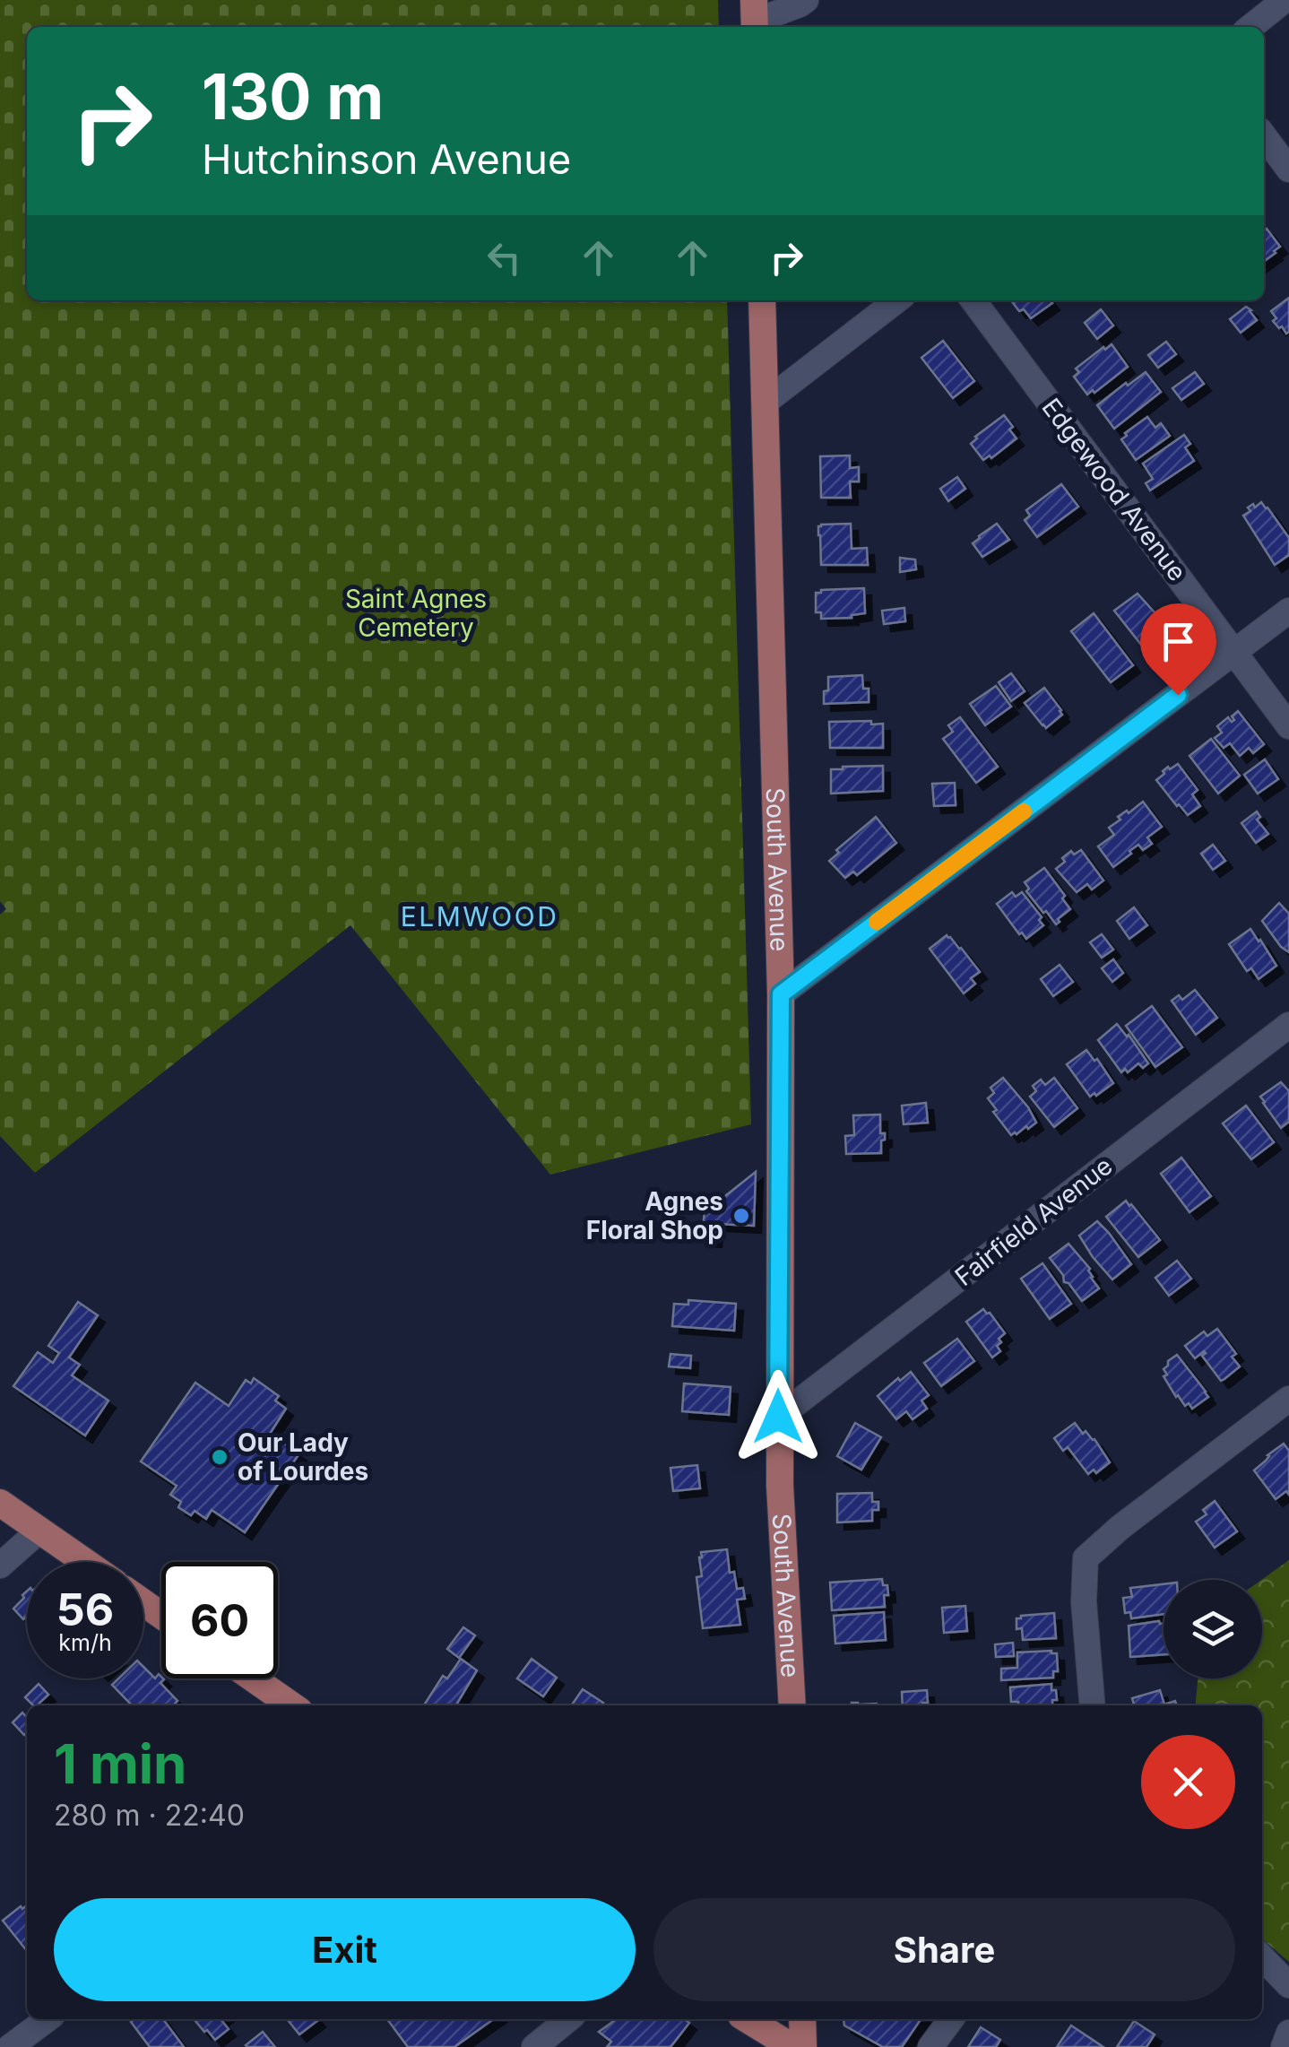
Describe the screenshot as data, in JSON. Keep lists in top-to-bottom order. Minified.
{"streets":{"main road":["South Avenue"],"street":["Edgewood Avenue","Fairfield Avenue"]},"crossings":[["South Avenue","Fairfield Avenue"]],"districts":["ELMWOOD"],"parks":["Saint Agnes Cemetery"],"places":["Agnes Floral Shop","Our Lady of Lourdes"],"page":{"turn":["130 m","Hutchinson Avenue"],"speed":"56 km/h","limit":"60","heading":["1 min","280 m · 22:40"],"buttons":["Exit","Share"]}}
